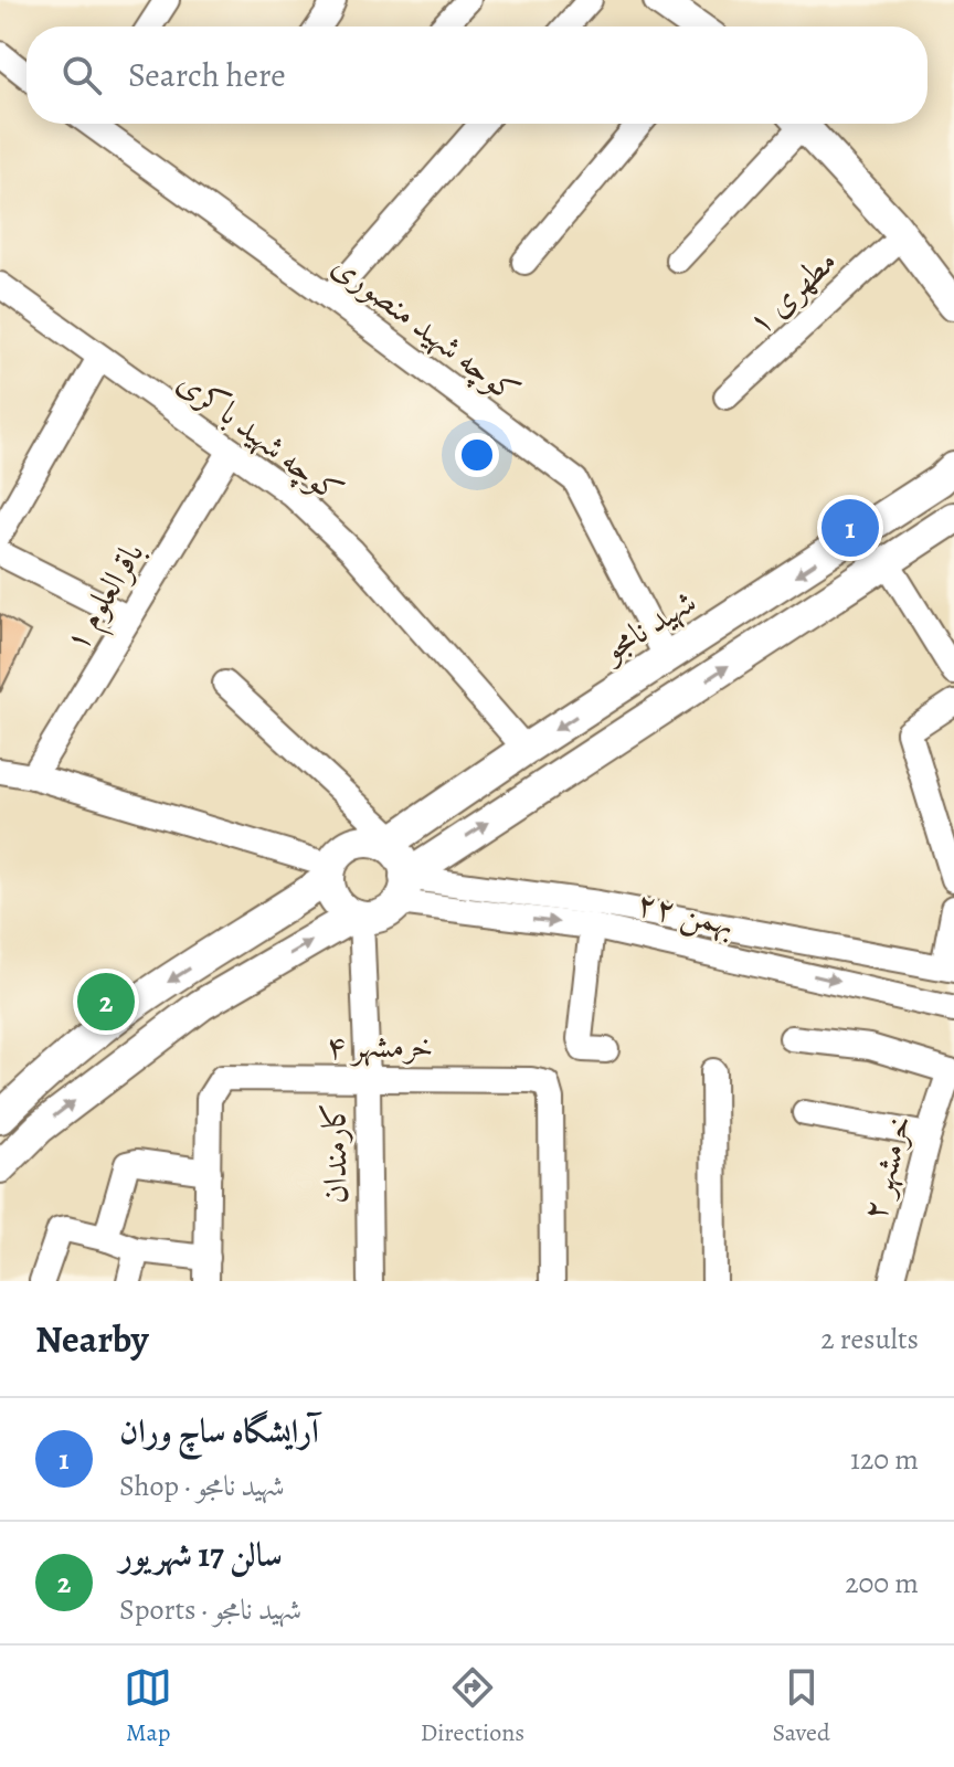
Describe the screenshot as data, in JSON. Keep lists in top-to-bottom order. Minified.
{"streets":{"main road":["شهید نامجو"],"street":["مطهری ۱","کوچه شهید منصوری","کوچه شهید باکری","باقرالعلوم ۱","۲۲ بهمن","خرمشهر ۴","کارمندان","خرمشهر ۲"]},"crossings":[["کوچه شهید منصوری","شهید نامجو"],["کوچه شهید باکری","باقرالعلوم ۱"],["کوچه شهید باکری","شهید نامجو"],["شهید نامجو","۲۲ بهمن"],["شهید نامجو","کارمندان"],["۲۲ بهمن","کارمندان"],["خرمشهر ۴","کارمندان"]],"page":{"search":"Search here","pins":["1","2"],"heading":["Nearby","2 results"],"list":[{"mark":"1","name":"آرایشگاه ساچ وران","note":"Shop · شهید نامجو","value":"120 m"},{"mark":"2","name":"سالن 17 شهریور","note":"Sports · شهید نامجو","value":"200 m"}],"nav":["Map","Directions","Saved"]}}
